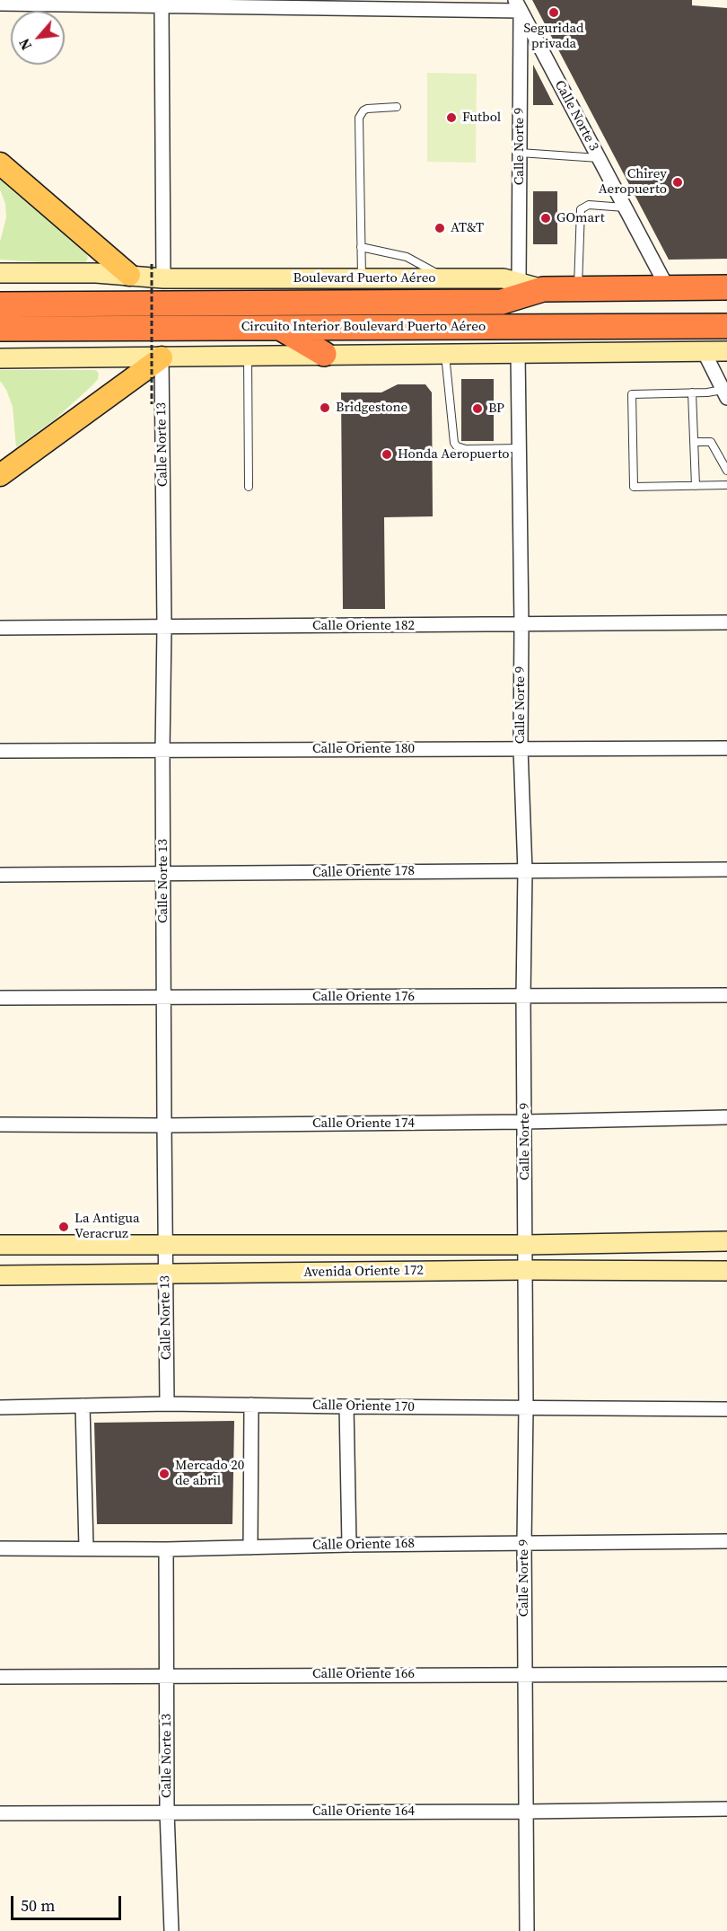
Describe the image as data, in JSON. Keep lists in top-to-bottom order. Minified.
{"streets":{"highway":["Boulevard Puerto Aéreo","Circuito Interior Boulevard Puerto Aéreo"],"street":["Calle Norte 3","Calle Norte 9","Calle Norte 13","Calle Oriente 182","Calle Oriente 180","Calle Oriente 178","Calle Oriente 176","Calle Oriente 174","Avenida Oriente 172","Calle Oriente 170","Calle Oriente 168","Calle Oriente 166","Calle Oriente 164"]},"crossings":[["Calle Norte 3","Calle Norte 9"],["Calle Norte 3","Boulevard Puerto Aéreo"],["Calle Norte 9","Boulevard Puerto Aéreo"],["Calle Norte 9","Calle Oriente 182"],["Calle Norte 9","Calle Oriente 180"],["Calle Norte 9","Calle Oriente 178"],["Calle Norte 9","Calle Oriente 176"],["Calle Norte 9","Calle Oriente 174"],["Calle Norte 9","Avenida Oriente 172"],["Calle Norte 9","Calle Oriente 170"],["Calle Norte 9","Calle Oriente 168"],["Calle Norte 9","Calle Oriente 166"],["Calle Norte 9","Calle Oriente 164"],["Boulevard Puerto Aéreo","Circuito Interior Boulevard Puerto Aéreo"],["Calle Norte 13","Calle Oriente 182"],["Calle Norte 13","Calle Oriente 180"],["Calle Norte 13","Calle Oriente 178"],["Calle Norte 13","Calle Oriente 176"],["Calle Norte 13","Calle Oriente 174"],["Calle Norte 13","Avenida Oriente 172"],["Calle Norte 13","Calle Oriente 170"],["Calle Norte 13","Calle Oriente 168"],["Calle Norte 13","Calle Oriente 166"],["Calle Norte 13","Calle Oriente 164"]],"places":["Seguridad privada","Futbol","Chirey Aeropuerto","GOmart","AT&T","Bridgestone","BP","Honda Aeropuerto","La Antigua Veracruz","Mercado 20 de abril"],"scale_bar":"50 m","north":"bottom left"}
